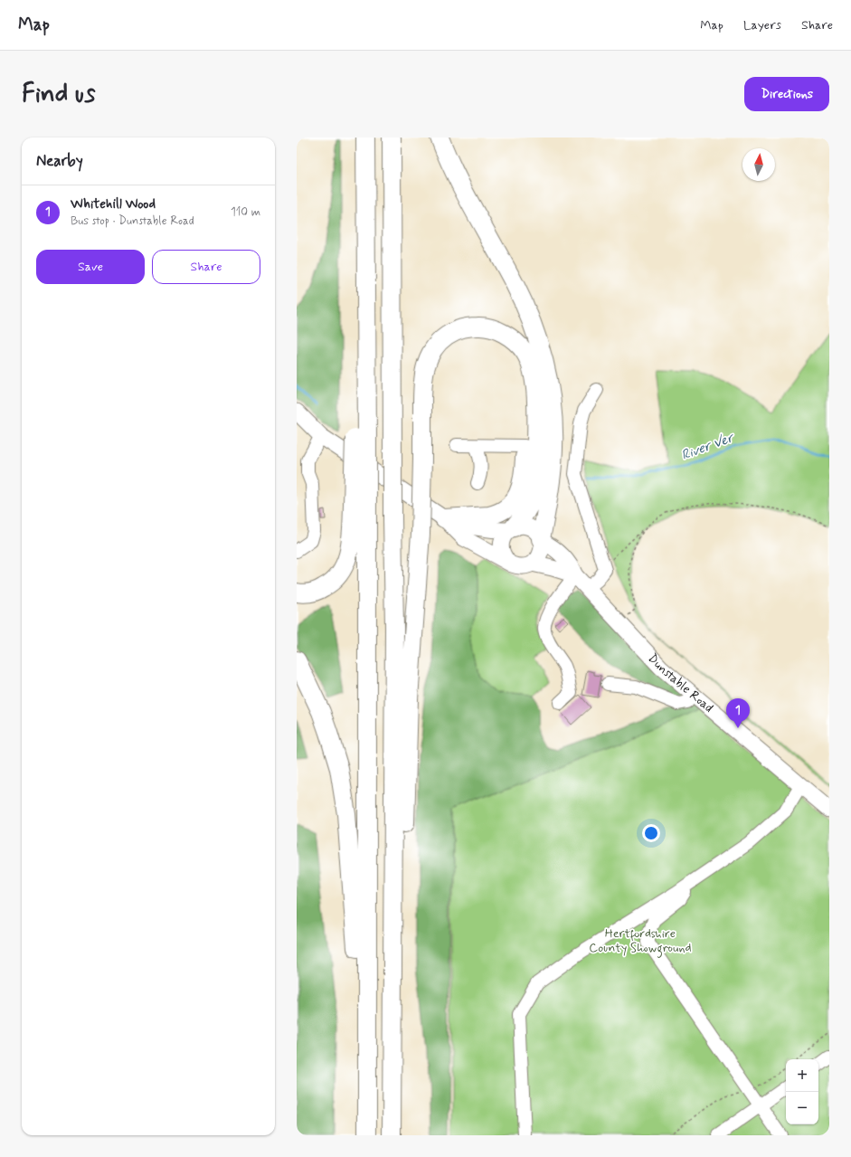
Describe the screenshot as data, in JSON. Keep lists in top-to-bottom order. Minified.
{"streets":{"main road":["Dunstable Road"]},"water":["River Ver"],"parks":["Hertfordshire County Showground"],"north":"top","page":{"header":"Map","nav":["Map","Layers","Share"],"buttons":["Directions",["Save","Share"]],"title":"Find us","heading":"Nearby","list":[{"mark":"1","name":"Whitehill Wood","note":"Bus stop · Dunstable Road","value":"110 m"}],"pins":"1","map_buttons":["+","−"]}}
